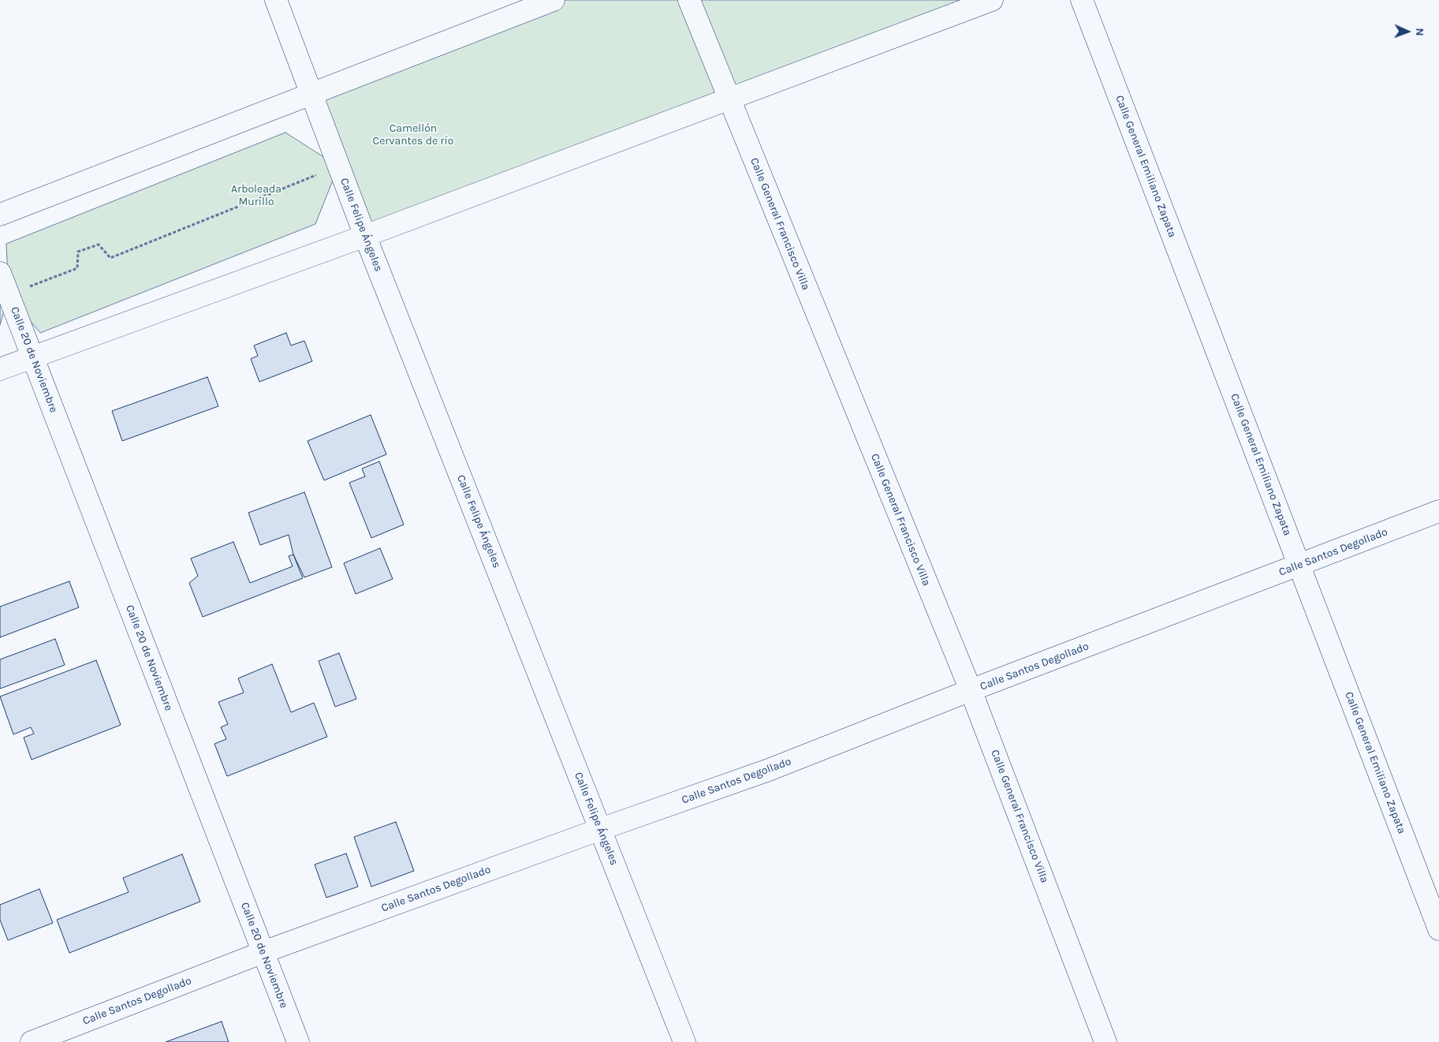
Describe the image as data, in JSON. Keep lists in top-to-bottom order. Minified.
{"streets":{"street":["Calle General Emiliano Zapata","Calle General Francisco Villa","Calle Felipe Ángeles","Calle 20 de Noviembre","Calle Santos Degollado"]},"crossings":[["Calle General Emiliano Zapata","Calle Santos Degollado"],["Calle General Francisco Villa","Calle Santos Degollado"],["Calle Felipe Ángeles","Calle Santos Degollado"],["Calle 20 de Noviembre","Calle Santos Degollado"]],"parks":["Camellón Cervantes de río","Arboleada Murillo"],"north":"right"}
